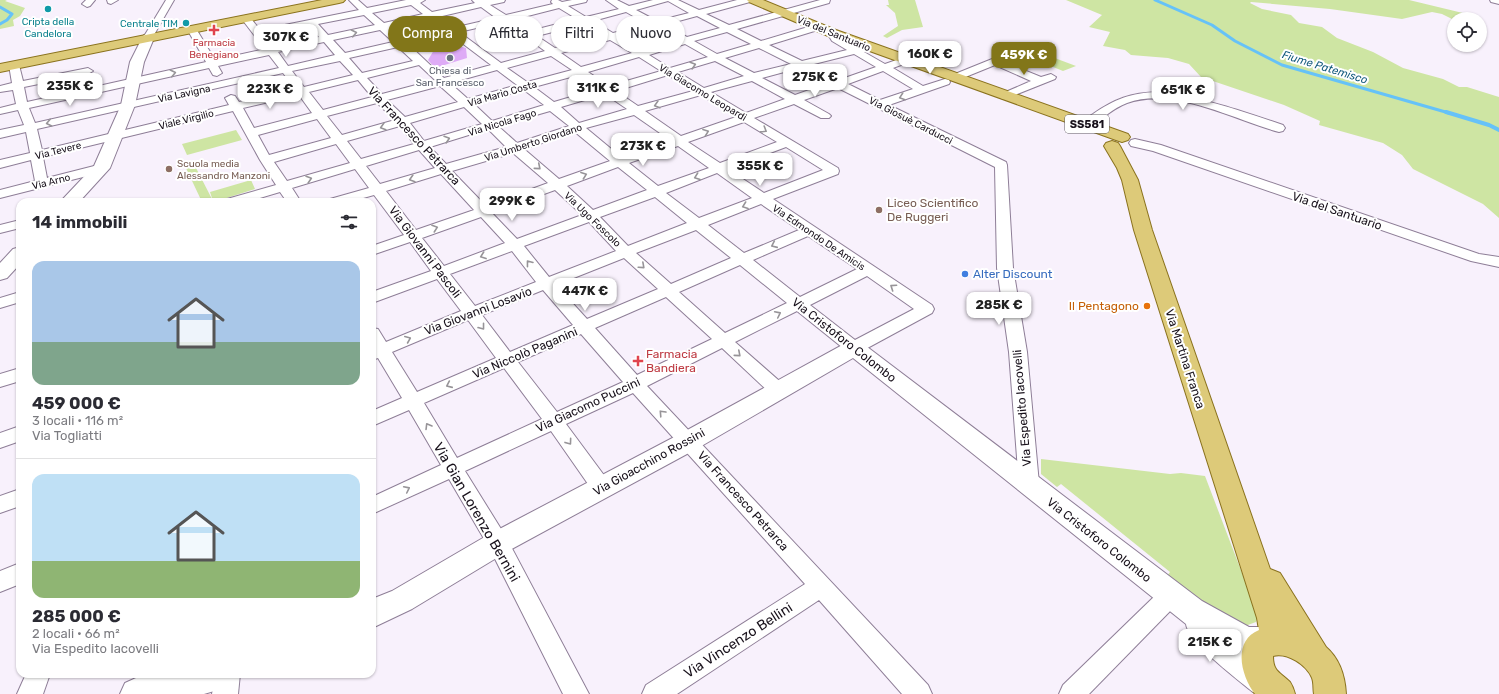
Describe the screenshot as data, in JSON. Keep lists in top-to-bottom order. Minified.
{"streets":{"main road":["Via del Santuario","SS581","Via Martina Franca"],"street":["Via Giacomo Leopardi","Via Lavigna","Via Mario Costa","Viale Virgilio","Via Giosuè Carducci","Via Nicola Fago","Via Francesco Petrarca","Via Umberto Giordano","Via Tevere","Via Arno","Via Ugo Foscolo","Via Edmondo De Amicis","Via Giovanni Pascoli","Via Giovanni Losavio","Via Cristoforo Colombo","Via Niccolò Paganini","Via Giacomo Puccini","Via Espedito Iacovelli","Via Gioacchino Rossini","Via Gian Lorenzo Bernini","Via Vincenzo Bellini"]},"crossings":[["Via del Santuario","Via Mario Costa"],["Via del Santuario","Via Nicola Fago"],["Via del Santuario","Via Umberto Giordano"],["Via del Santuario","Via Martina Franca"],["Via Giacomo Leopardi","Via Lavigna"],["Via Giacomo Leopardi","Via Mario Costa"],["Via Giacomo Leopardi","Via Nicola Fago"],["Via Giacomo Leopardi","Via Umberto Giordano"],["Via Giacomo Leopardi","Via Giovanni Losavio"],["Via Lavigna","Via Francesco Petrarca"],["Via Lavigna","Via Giovanni Pascoli"],["Via Mario Costa","Via Giosuè Carducci"],["Via Mario Costa","Via Francesco Petrarca"],["Via Mario Costa","Via Ugo Foscolo"],["Via Mario Costa","Via Edmondo De Amicis"],["Via Mario Costa","Via Giovanni Pascoli"],["Via Mario Costa","Via Cristoforo Colombo"],["Viale Virgilio","Via Francesco Petrarca"],["Viale Virgilio","Via Tevere"],["Viale Virgilio","Via Ugo Foscolo"],["Viale Virgilio","Via Giovanni Pascoli"],["Via Giosuè Carducci","Via Nicola Fago"],["Via Giosuè Carducci","Via Umberto Giordano"],["Via Giosuè Carducci","Via Espedito Iacovelli"],["Via Nicola Fago","Via Francesco Petrarca"],["Via Nicola Fago","Via Ugo Foscolo"],["Via Nicola Fago","Via Edmondo De Amicis"],["Via Nicola Fago","Via Giovanni Pascoli"],["Via Nicola Fago","Via Cristoforo Colombo"],["Via Francesco Petrarca","Via Umberto Giordano"],["Via Francesco Petrarca","Via Giovanni Losavio"],["Via Francesco Petrarca","Via Niccolò Paganini"],["Via Francesco Petrarca","Via Giacomo Puccini"],["Via Francesco Petrarca","Via Gioacchino Rossini"],["Via Francesco Petrarca","Via Vincenzo Bellini"],["Via Umberto Giordano","Via Ugo Foscolo"],["Via Umberto Giordano","Via Edmondo De Amicis"],["Via Umberto Giordano","Via Giovanni Pascoli"],["Via Umberto Giordano","Via Cristoforo Colombo"],["Via Ugo Foscolo","Via Giovanni Losavio"],["Via Ugo Foscolo","Via Niccolò Paganini"],["Via Ugo Foscolo","Via Giacomo Puccini"],["Via Ugo Foscolo","Via Gioacchino Rossini"],["Via Edmondo De Amicis","Via Giovanni Losavio"],["Via Edmondo De Amicis","Via Niccolò Paganini"],["Via Edmondo De Amicis","Via Giacomo Puccini"],["Via Edmondo De Amicis","Via Gioacchino Rossini"],["Via Giovanni Pascoli","Via Giovanni Losavio"],["Via Giovanni Pascoli","Via Niccolò Paganini"],["Via Giovanni Pascoli","Via Giacomo Puccini"],["Via Giovanni Pascoli","Via Gioacchino Rossini"],["Via Giovanni Losavio","Via Cristoforo Colombo"],["Via Giovanni Losavio","Via Gian Lorenzo Bernini"],["Via Cristoforo Colombo","Via Niccolò Paganini"],["Via Cristoforo Colombo","Via Martina Franca"],["Via Cristoforo Colombo","Via Giacomo Puccini"],["Via Cristoforo Colombo","Via Espedito Iacovelli"],["Via Cristoforo Colombo","Via Gioacchino Rossini"],["Via Niccolò Paganini","Via Gian Lorenzo Bernini"],["Via Giacomo Puccini","Via Gian Lorenzo Bernini"],["Via Gioacchino Rossini","Via Gian Lorenzo Bernini"]],"water":["Fiume Patemisco"],"places":{"other":["Cripta della Candelora","Centrale TIM","Chiesa di San Francesco","Scuola media Alessandro Manzoni","Liceo Scientifico De Ruggeri","Alter Discount","Il Pentagono"],"health":["Farmacia Benegiano","Farmacia Bandiera"]},"page":{"chip":["Compra","Affitta","Filtri","Nuovo"],"price":["307K €","160K €","459K €","275K €","235K €","311K €","223K €","651K €","273K €","355K €","299K €","447K €","285K €","215K €"],"heading":"14 immobili","list":[{"name":"459 000 €","note":"3 locali · 116 m² · Via Togliatti"},{"name":"285 000 €","note":"2 locali · 66 m² · Via Espedito Iacovelli"}]}}
